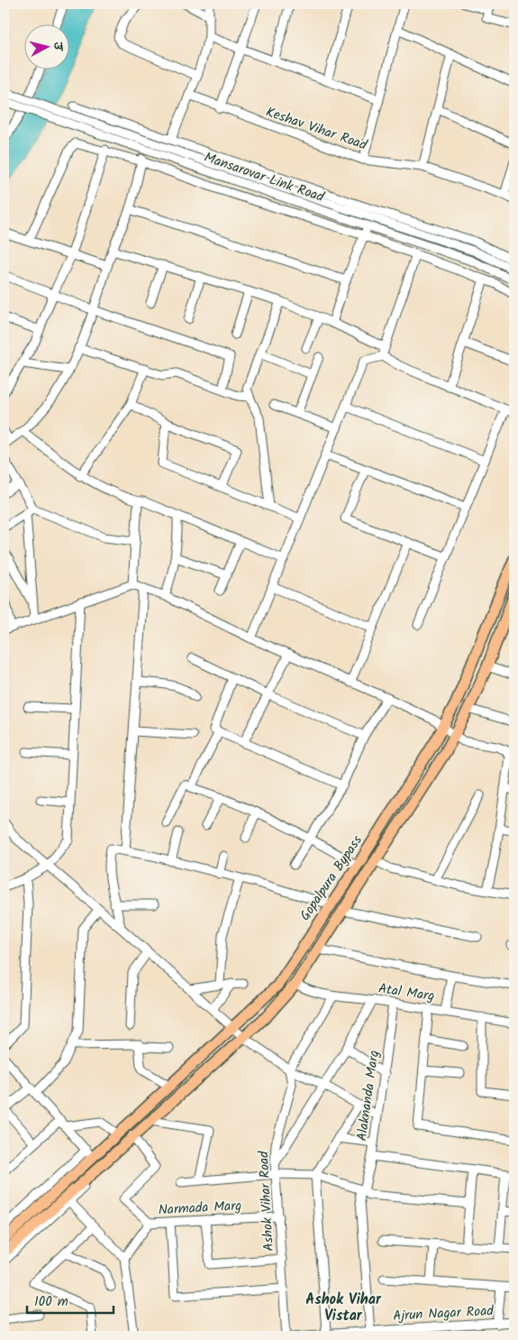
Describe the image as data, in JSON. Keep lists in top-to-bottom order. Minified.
{"streets":{"main road":["Gopalpura Bypass"],"street":["Keshav Vihar Road","Mansarovar Link Road","Atal Marg","Alaknanda Marg","Ashok Vihar Road","Narmada Marg","Ajrun Nagar Road"]},"crossings":[["Gopalpura Bypass","Atal Marg"],["Atal Marg","Alaknanda Marg"],["Alaknanda Marg","Ajrun Nagar Road"],["Ashok Vihar Road","Narmada Marg"]],"districts":["Ashok Vihar Vistar"],"scale_bar":"100 m","north":"right"}
